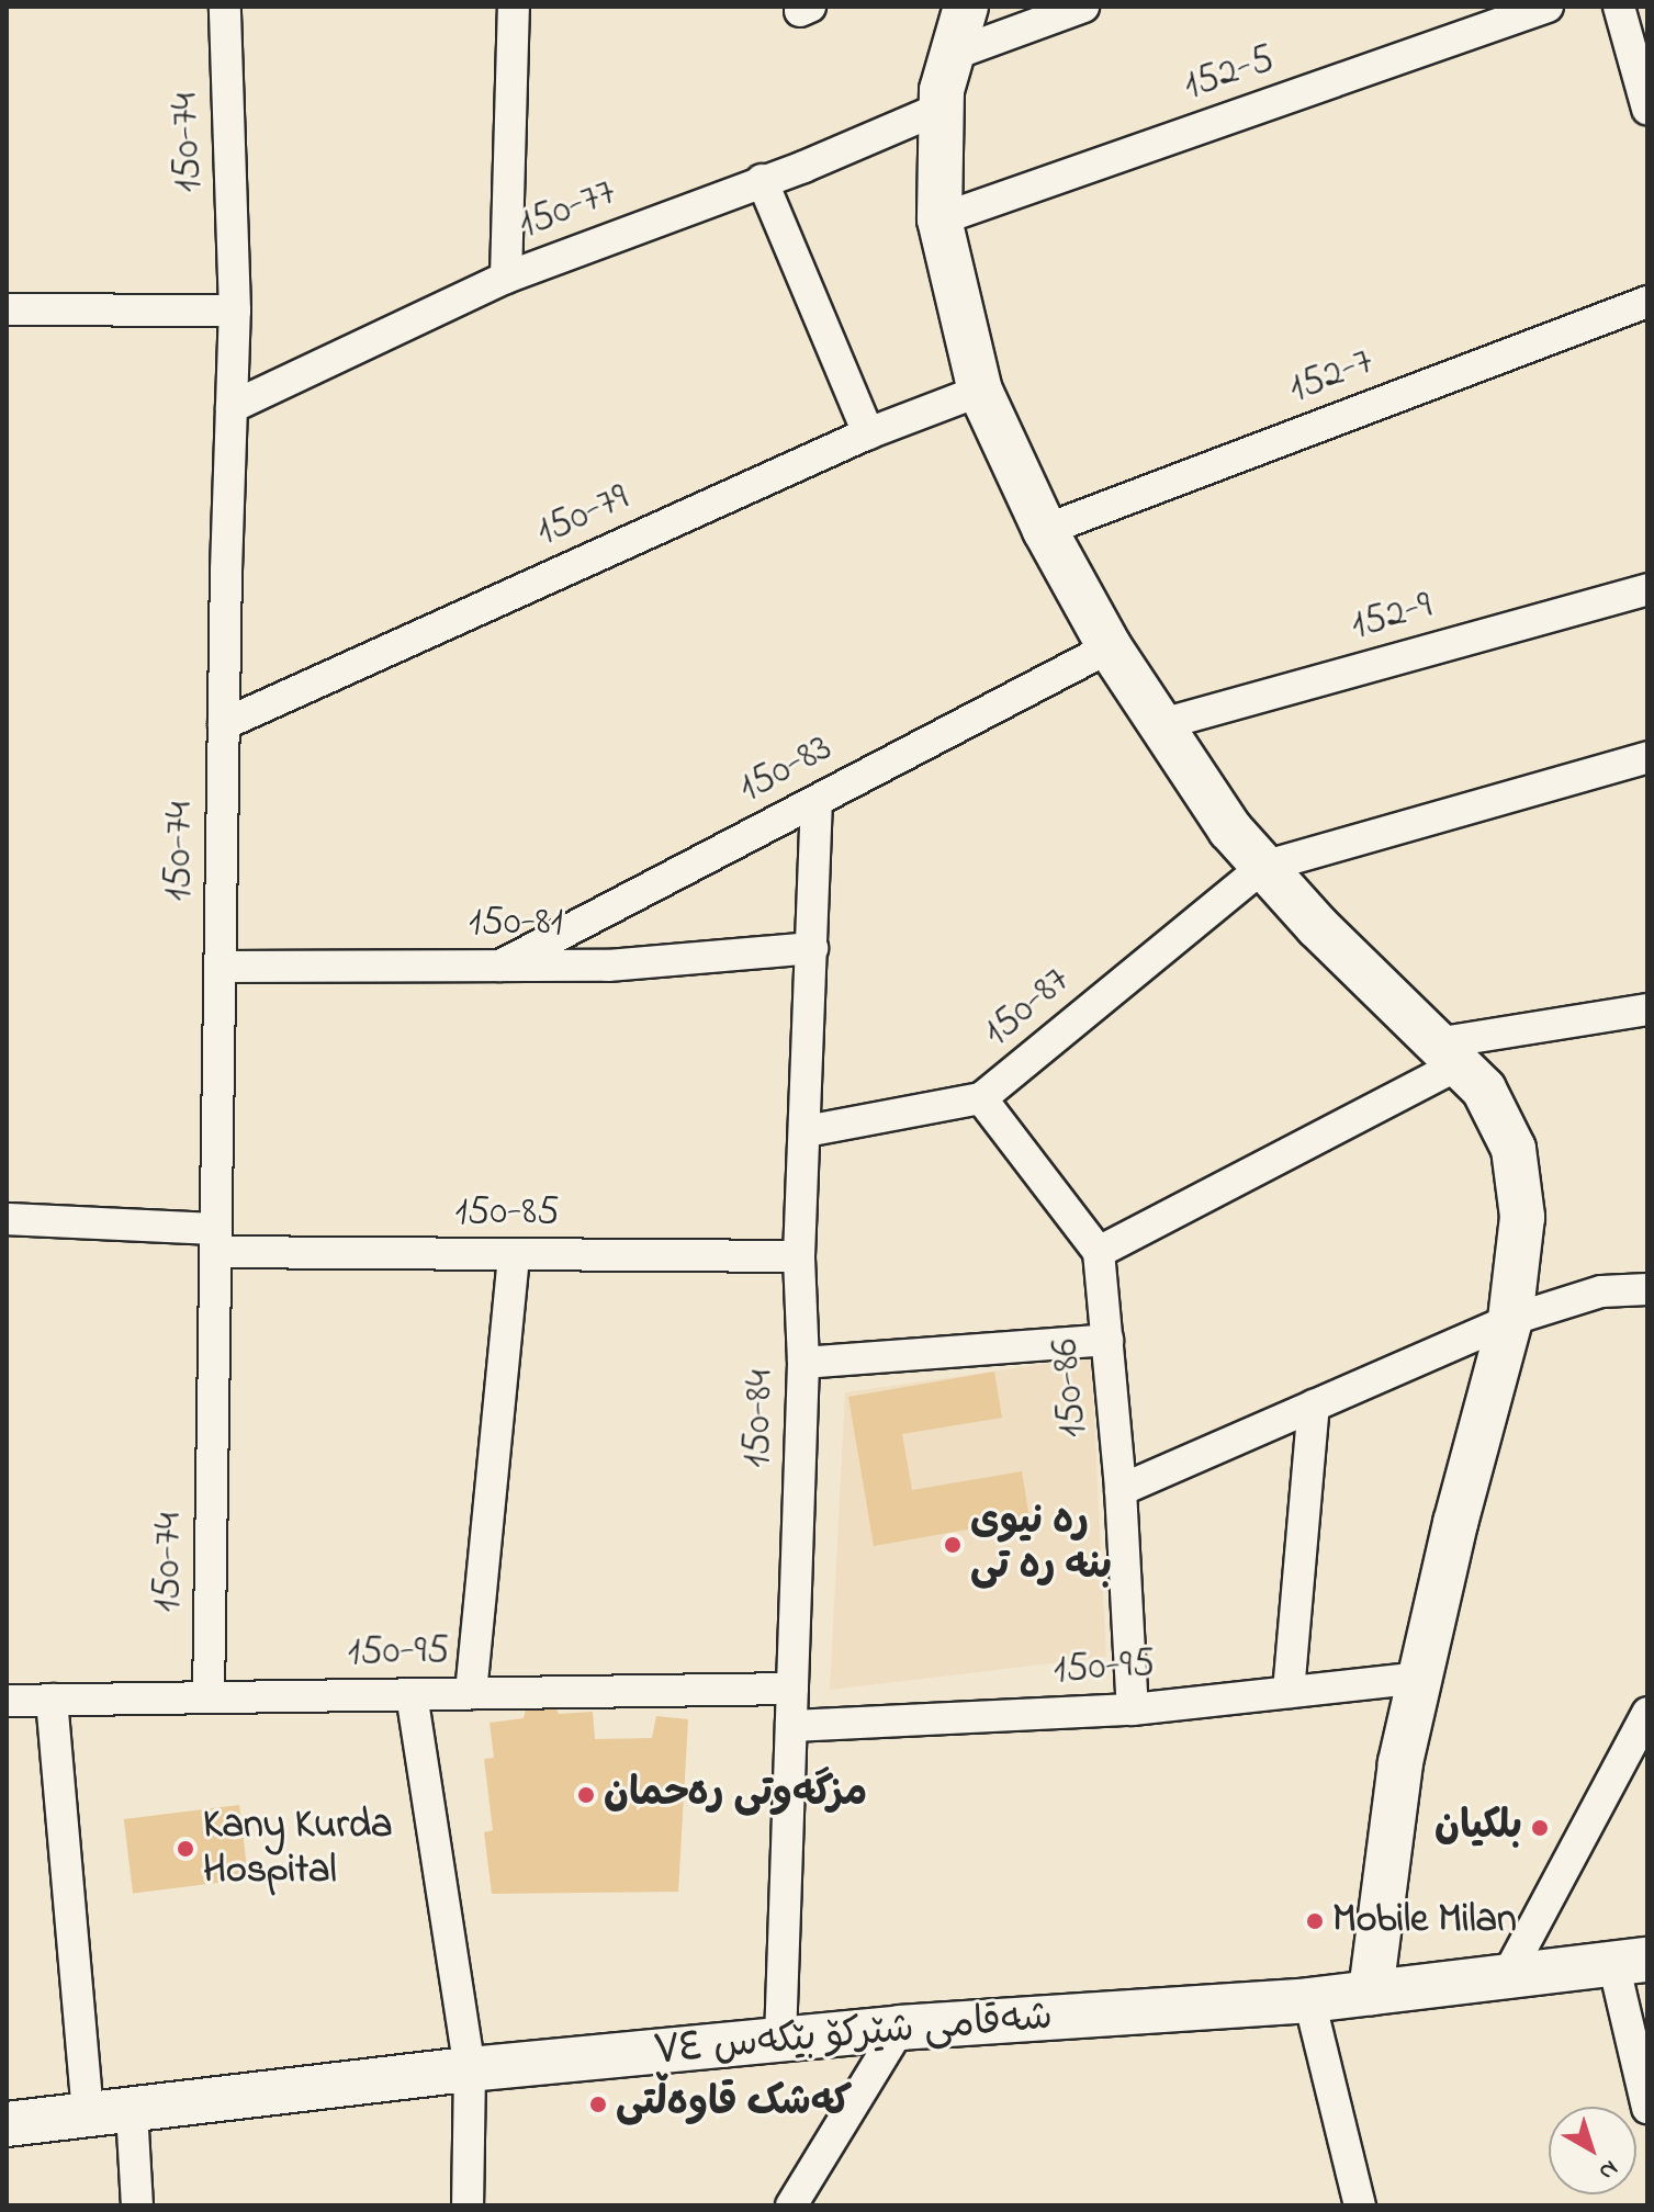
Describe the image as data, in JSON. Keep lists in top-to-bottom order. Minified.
{"streets":{"street":["152-5","150-74","150-77","152-7","150-79","152-9","150-83","150-81","150-87","150-85","150-86","150-84","150-95","شەقامی شێرکۆ بێکەس ٧٤"]},"crossings":[["150-74","150-77"],["150-74","150-79"],["150-74","150-81"],["150-74","150-85"],["150-74","150-95"],["150-83","150-81"],["150-83","150-84"],["150-81","150-84"],["150-87","150-84"],["150-85","150-84"],["150-86","150-95"],["150-84","150-95"],["150-84","شەقامی شێرکۆ بێکەس ٧٤"]],"places":["ره نیوی بنه ره تی","مزگەوتی رەحمان","بلكيان","Kany Kurda Hospital","Mobile Milan","کەشک قاوەڵتی"],"north":"bottom right"}
